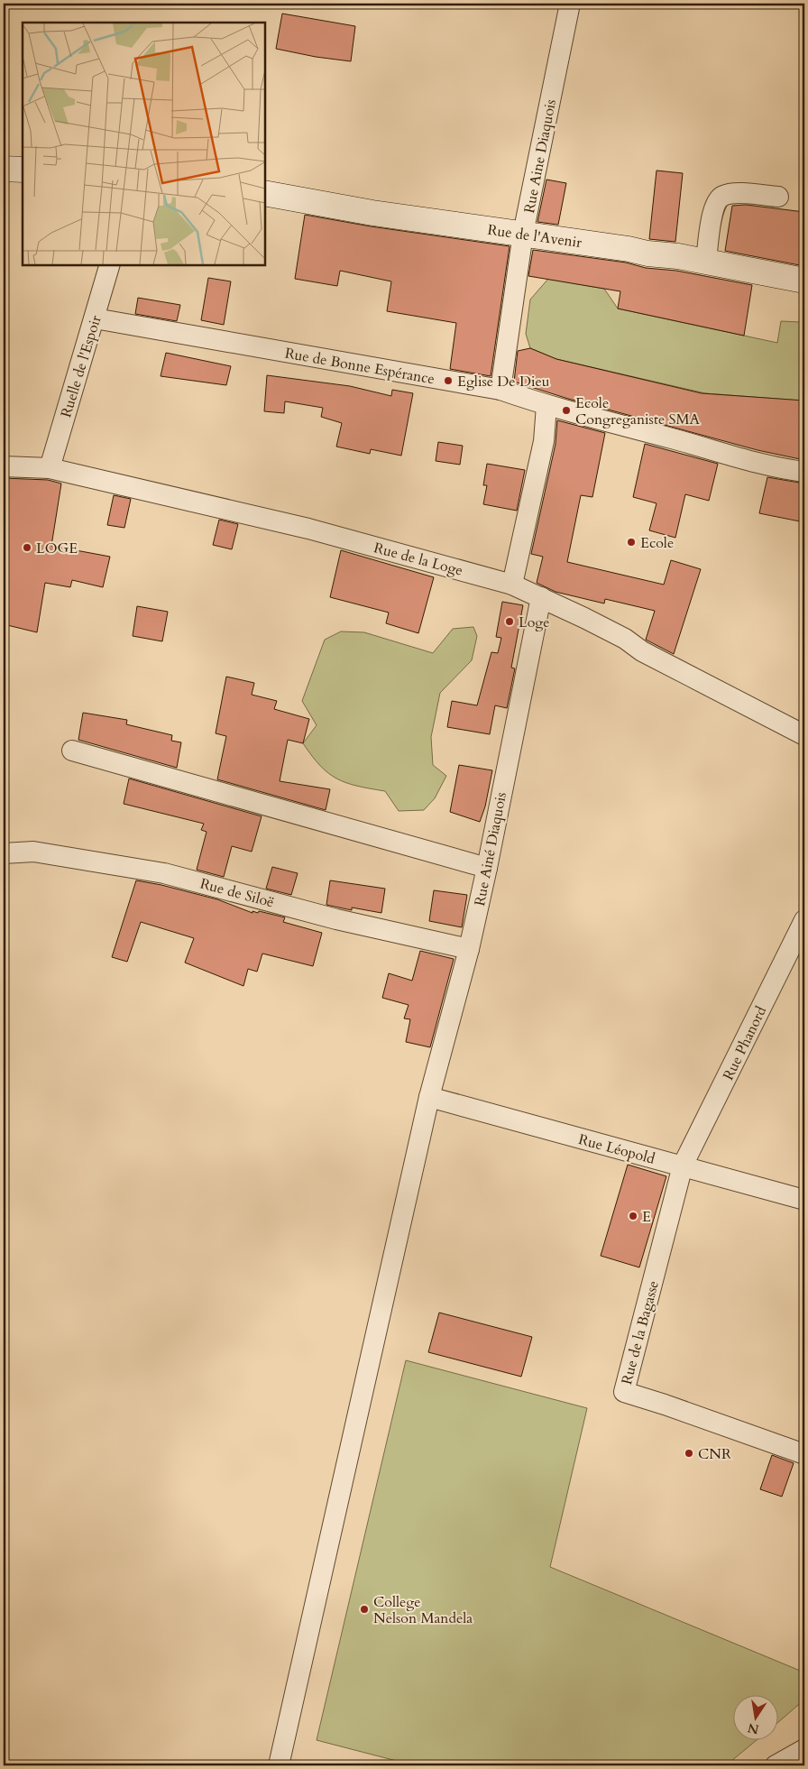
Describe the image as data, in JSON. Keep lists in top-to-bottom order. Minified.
{"streets":{"main road":["Rue de l'Avenir"],"street":["Rue Aine Diaquois","Rue de Bonne Espérance","Ruelle de l'Espoir","Rue de la Loge","Rue Ainé Diaquois","Rue de Siloë","Rue Phanord","Rue Léopold","Rue de la Bagasse"]},"crossings":[["Rue Aine Diaquois","Rue de l'Avenir"],["Rue Aine Diaquois","Rue de Bonne Espérance"],["Rue de Bonne Espérance","Ruelle de l'Espoir"],["Ruelle de l'Espoir","Rue de la Loge"],["Rue de la Loge","Rue Ainé Diaquois"],["Rue Ainé Diaquois","Rue de Siloë"],["Rue Ainé Diaquois","Rue Léopold"],["Rue Phanord","Rue Léopold"],["Rue Phanord","Rue de la Bagasse"],["Rue Léopold","Rue de la Bagasse"]],"places":["Eglise De Dieu","Ecole Congreganiste SMA","Ecole","LOGE","Loge","E","CNR","College Nelson Mandela"],"north":"bottom"}
